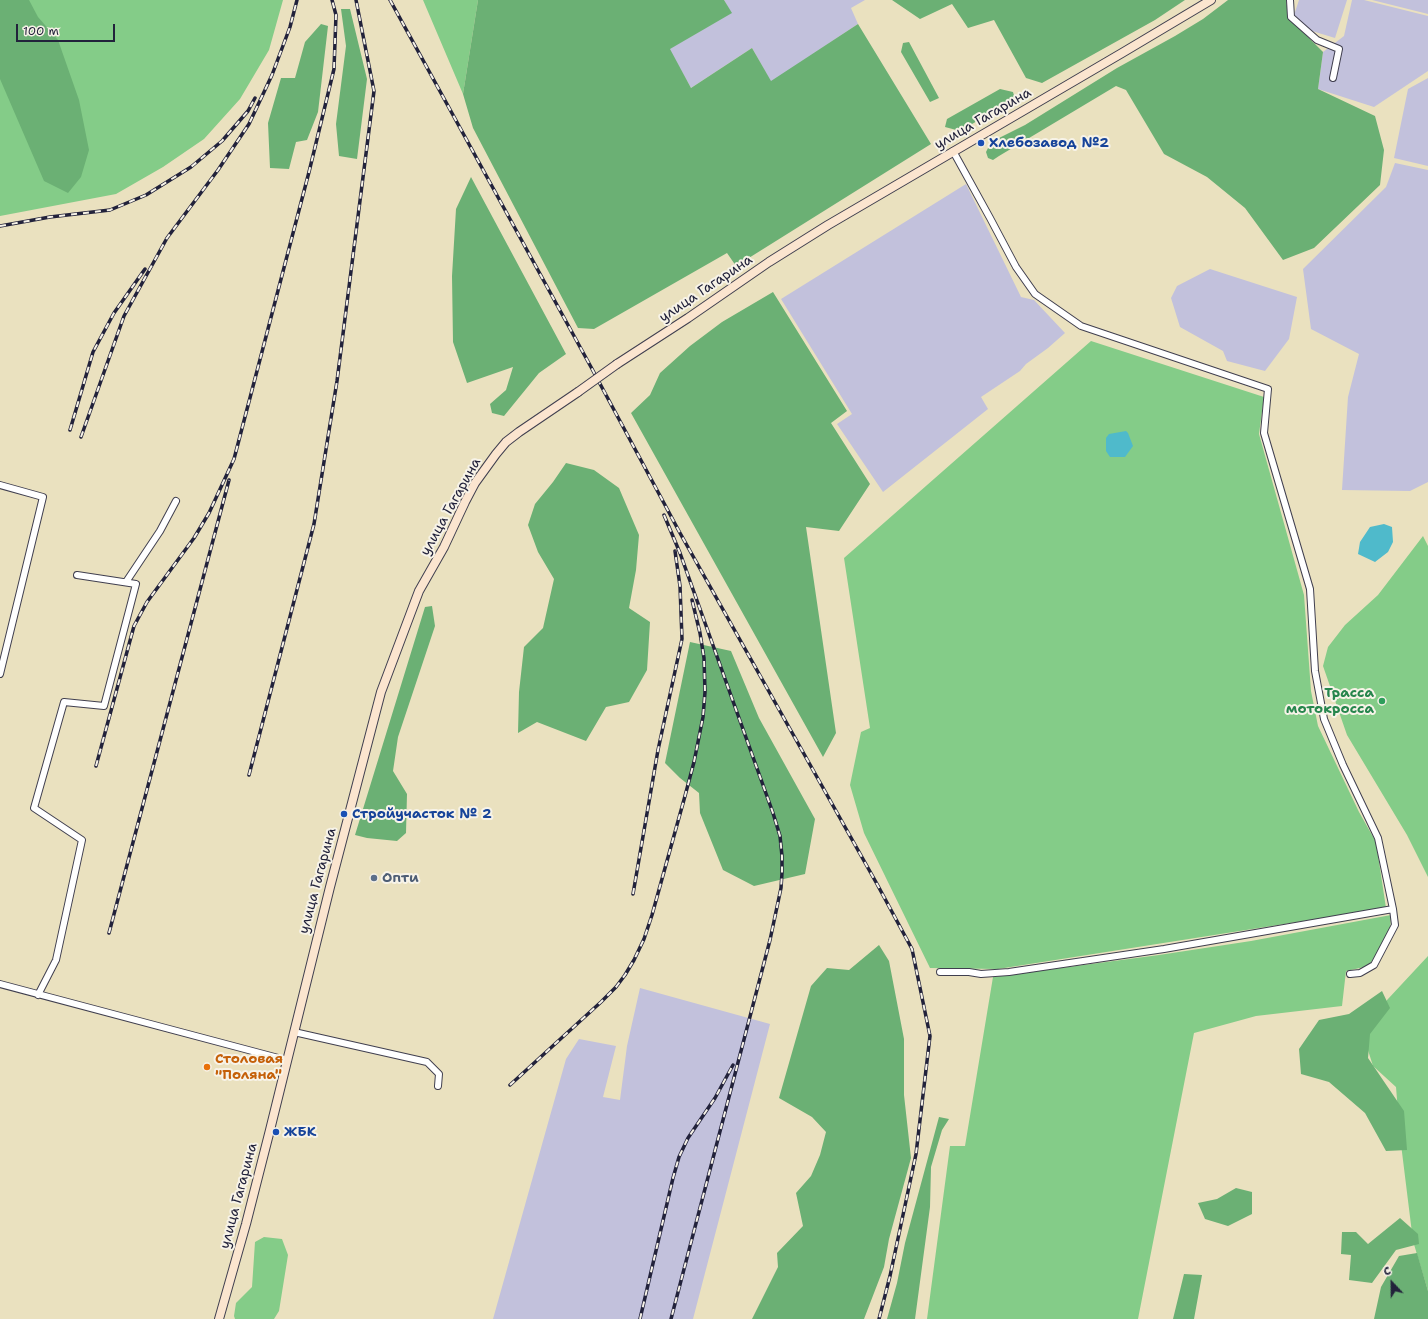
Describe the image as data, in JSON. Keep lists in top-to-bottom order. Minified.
{"streets":{"main road":["улица Гагарина"]},"places":["Хлебозавод №2","Трасса мотокросса","Стройучасток № 2","Опти","Столовая \"Поляна\"","ЖБК"],"scale_bar":"100 m","north":"top"}
